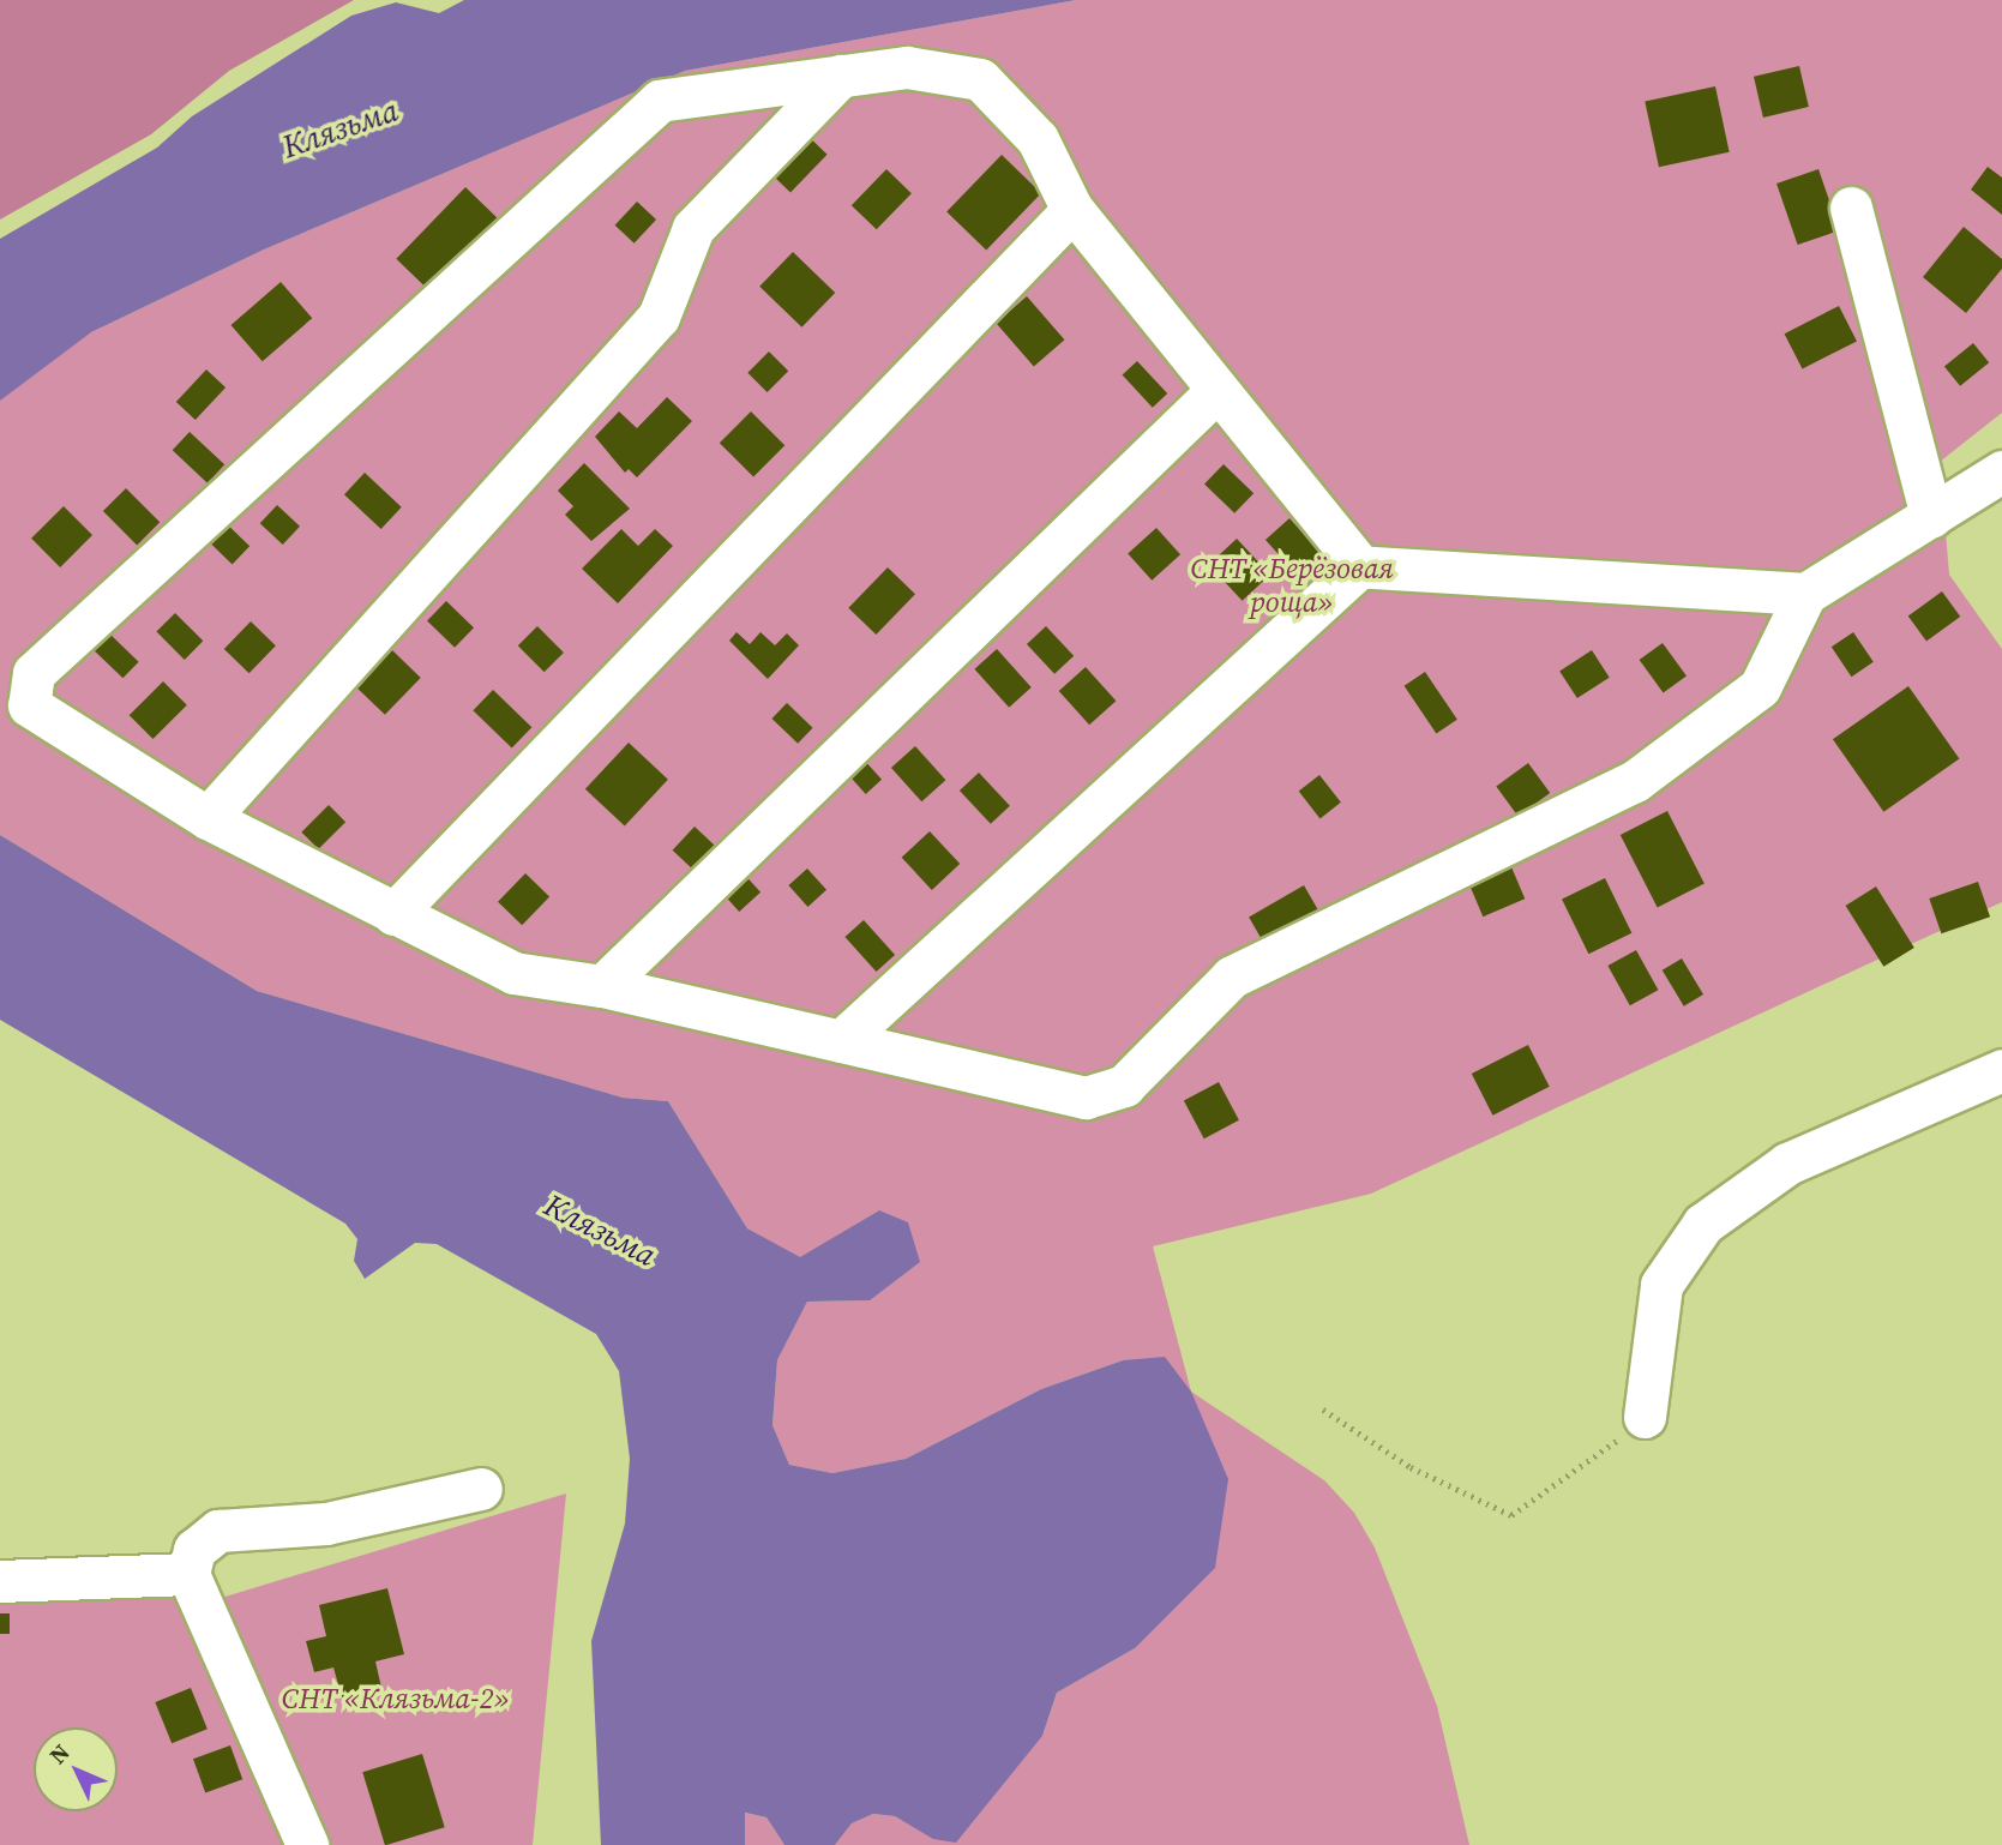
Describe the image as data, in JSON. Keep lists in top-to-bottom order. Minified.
{"water":["Клязьма"],"parks":["СНТ «Берёзовая роща»","СНТ «Клязьма-2»"],"north":"top left"}
